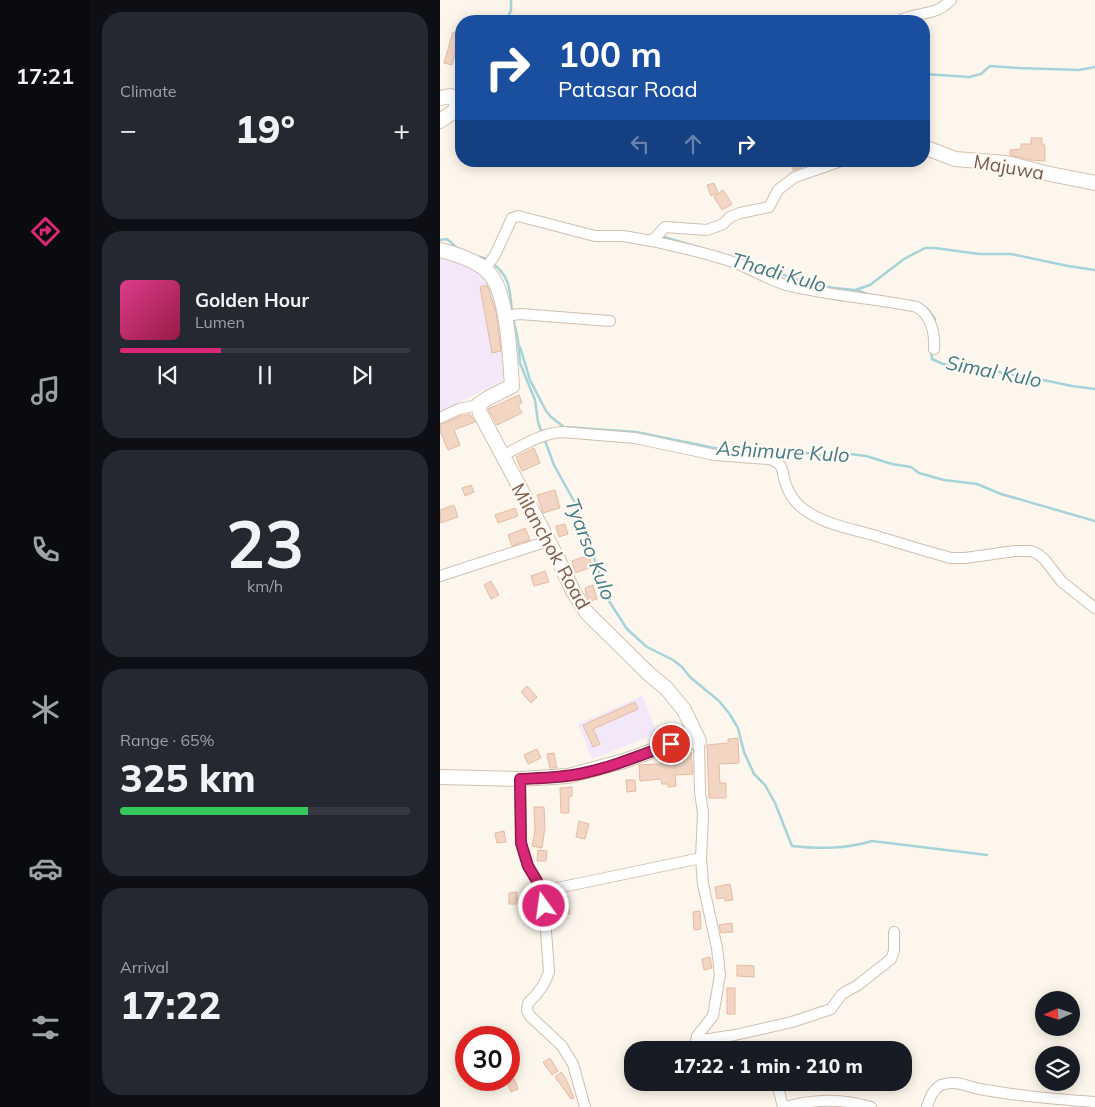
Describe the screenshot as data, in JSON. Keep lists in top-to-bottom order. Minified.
{"streets":{"street":["Majuwa","Milanchok Road"]},"water":["Thadi Kulo","Simal Kulo","Ashimure Kulo","Tyarso Kulo"],"north":"left","page":{"tabs":"17:21","tile":["Climate",["23","km/h"],["Range · 65%","325 km"],["Arrival","17:22"]],"turn":["100 m","Patasar Road"],"heat":["−","19°","+"],"song":["Golden Hour","Lumen"],"limit":"30","trip":"17:22 · 1 min · 210 m"}}
